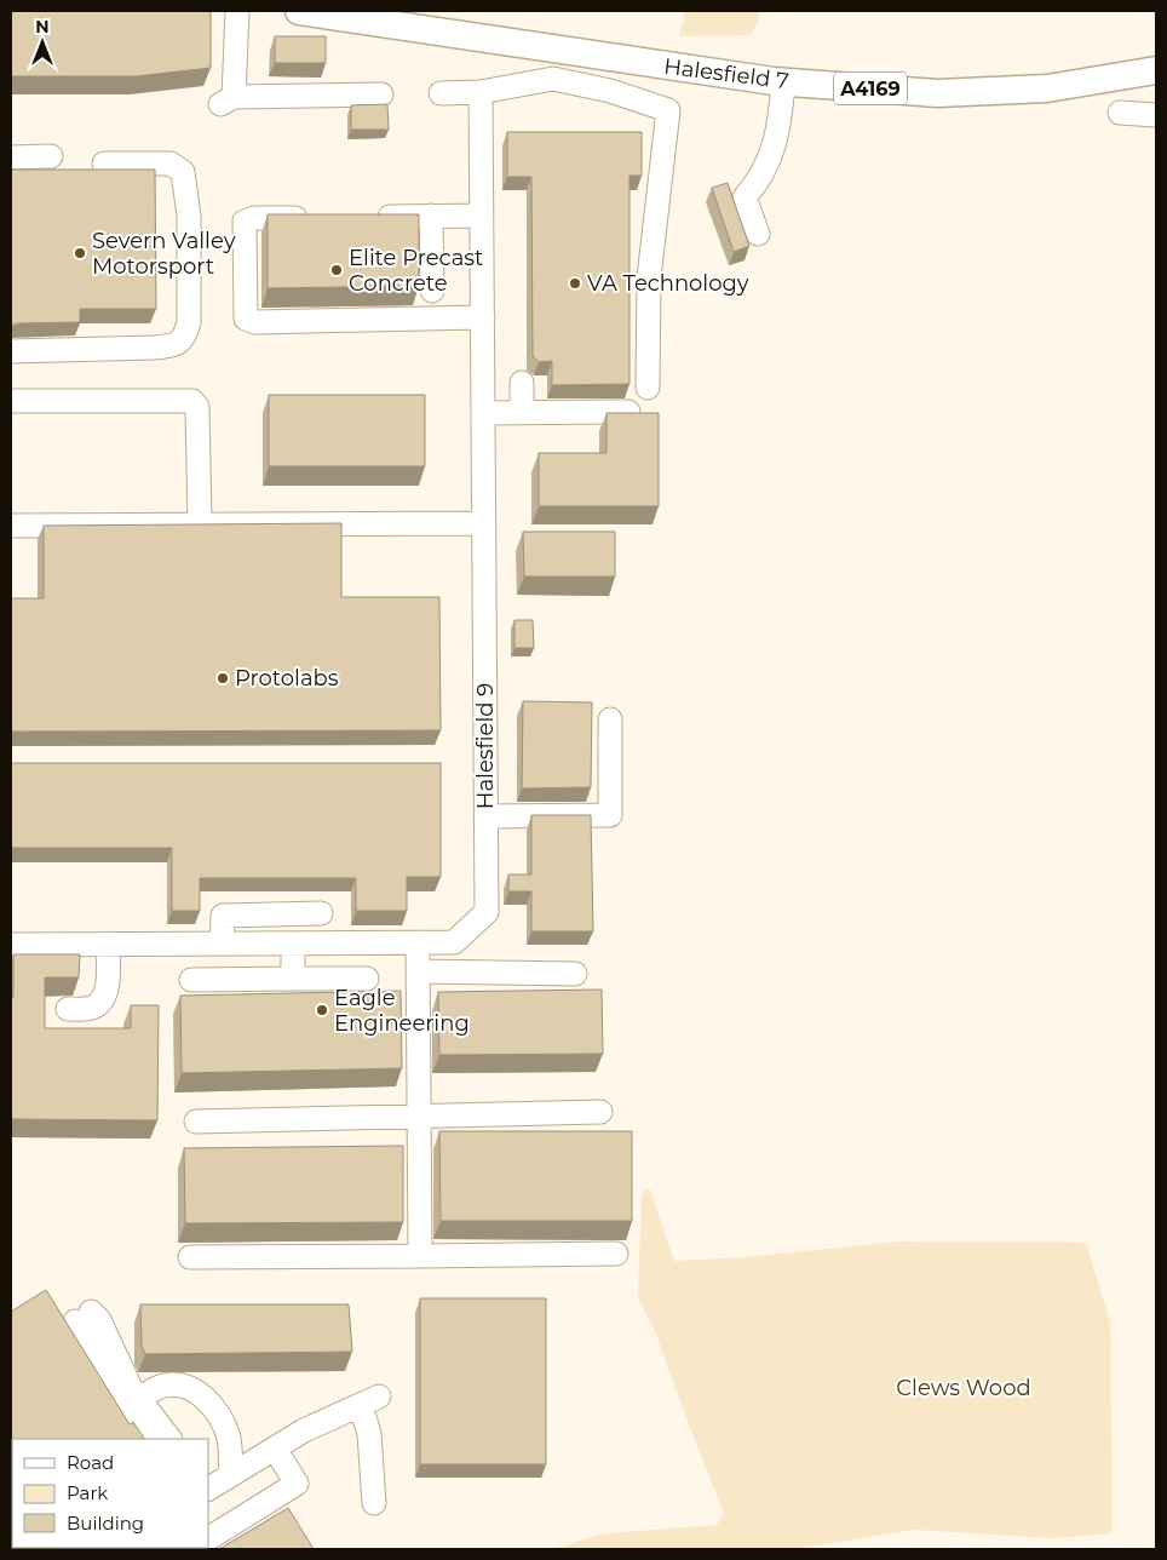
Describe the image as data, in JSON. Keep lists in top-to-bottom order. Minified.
{"streets":{"main road":["Halesfield 7","A4169"],"street":["Halesfield 9"]},"parks":["Clews Wood"],"places":["Severn Valley Motorsport","Elite Precast Concrete","VA Technology","Protolabs","Eagle Engineering"],"legend":["Road","Park","Building"],"north":"top"}
